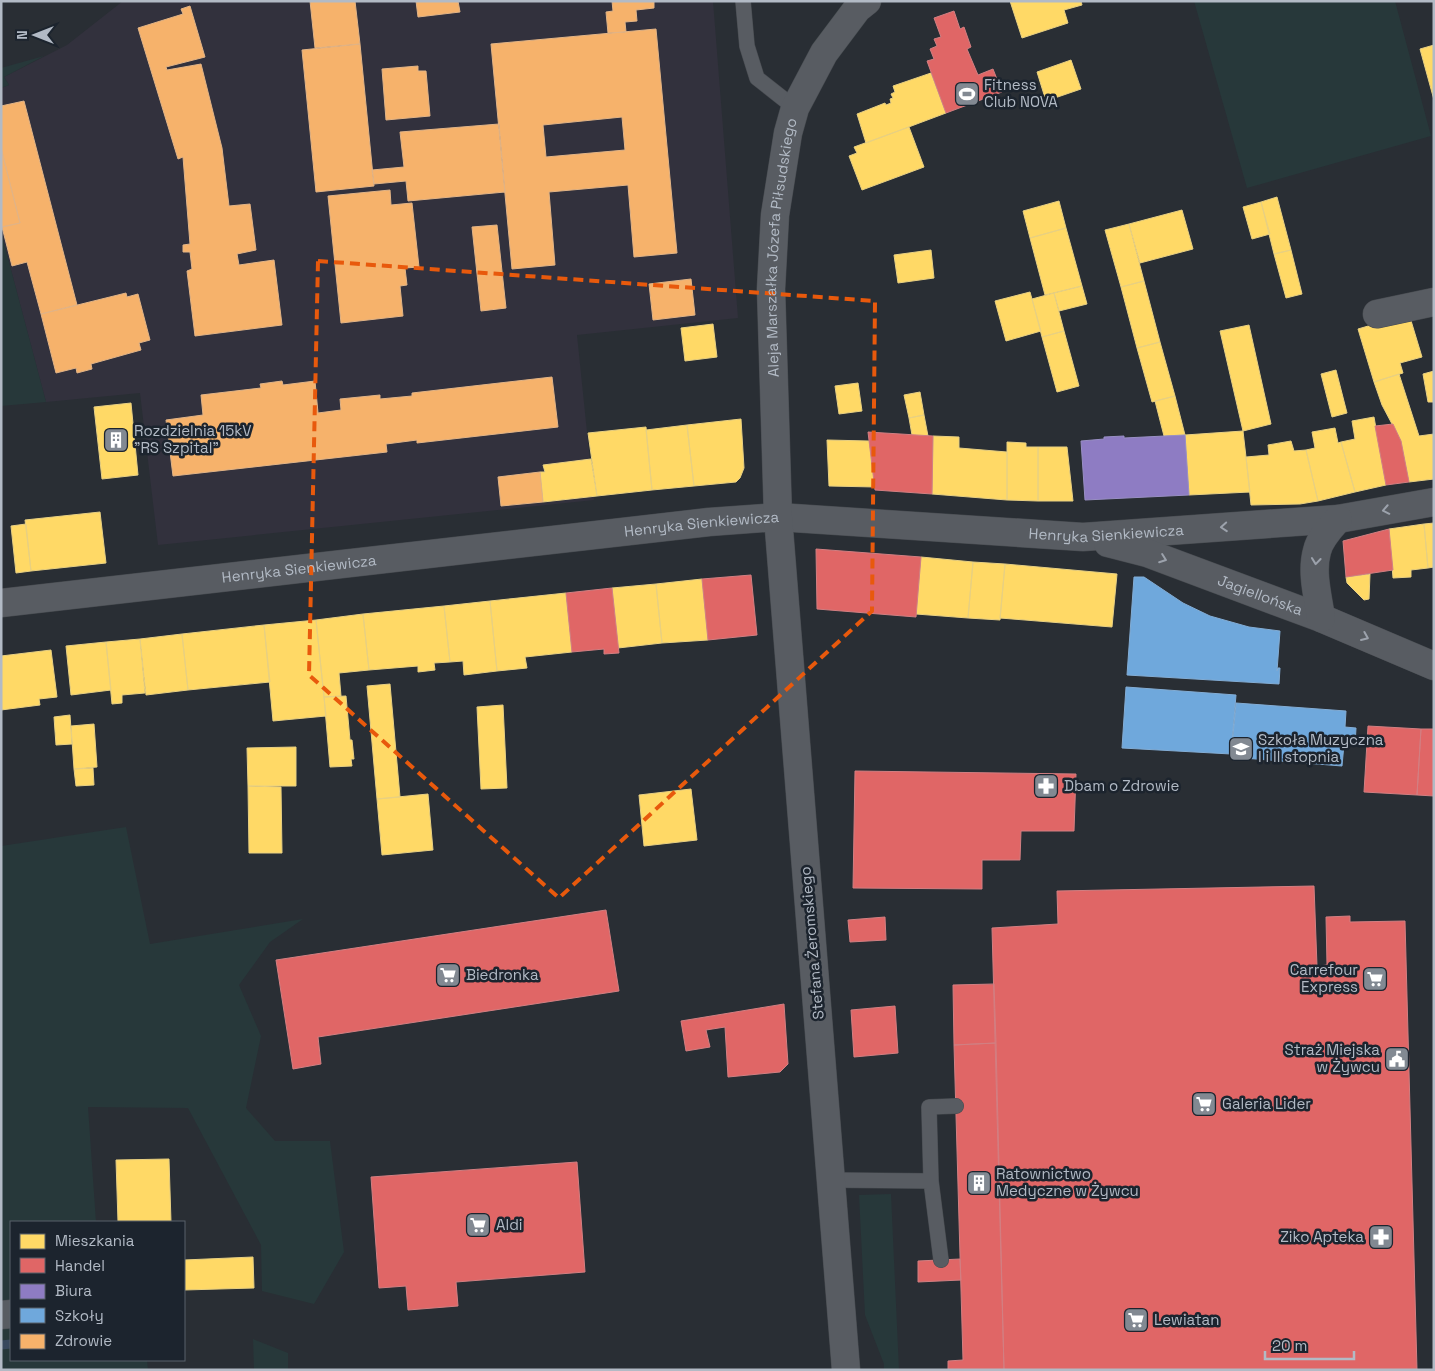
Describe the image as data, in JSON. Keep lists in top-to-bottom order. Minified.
{"streets":{"street":["Aleja Marszałka Józefa Piłsudskiego","Henryka Sienkiewicza","Jagiellońska","Stefana Żeromskiego"]},"crossings":[["Aleja Marszałka Józefa Piłsudskiego","Henryka Sienkiewicza"],["Aleja Marszałka Józefa Piłsudskiego","Stefana Żeromskiego"],["Henryka Sienkiewicza","Jagiellońska"],["Henryka Sienkiewicza","Stefana Żeromskiego"]],"one_way":["Jagiellońska"],"places":{"sports":["Fitness Club NOVA"],"building":["Rozdzielnia 15kV \"RS Szpital\"","Ratownictwo Medyczne w Żywcu"],"school or university":["Szkoła Muzyczna I i II stopnia"],"pharmacy":["Dbam o Zdrowie","Ziko Apteka"],"supermarket":["Biedronka","Carrefour Express","Galeria Lider","Aldi","Lewiatan"],"public building":["Straż Miejska w Żywcu"]},"legend":["Mieszkania","Handel","Biura","Szkoły","Zdrowie"],"scale_bar":"20 m","north":"left"}
